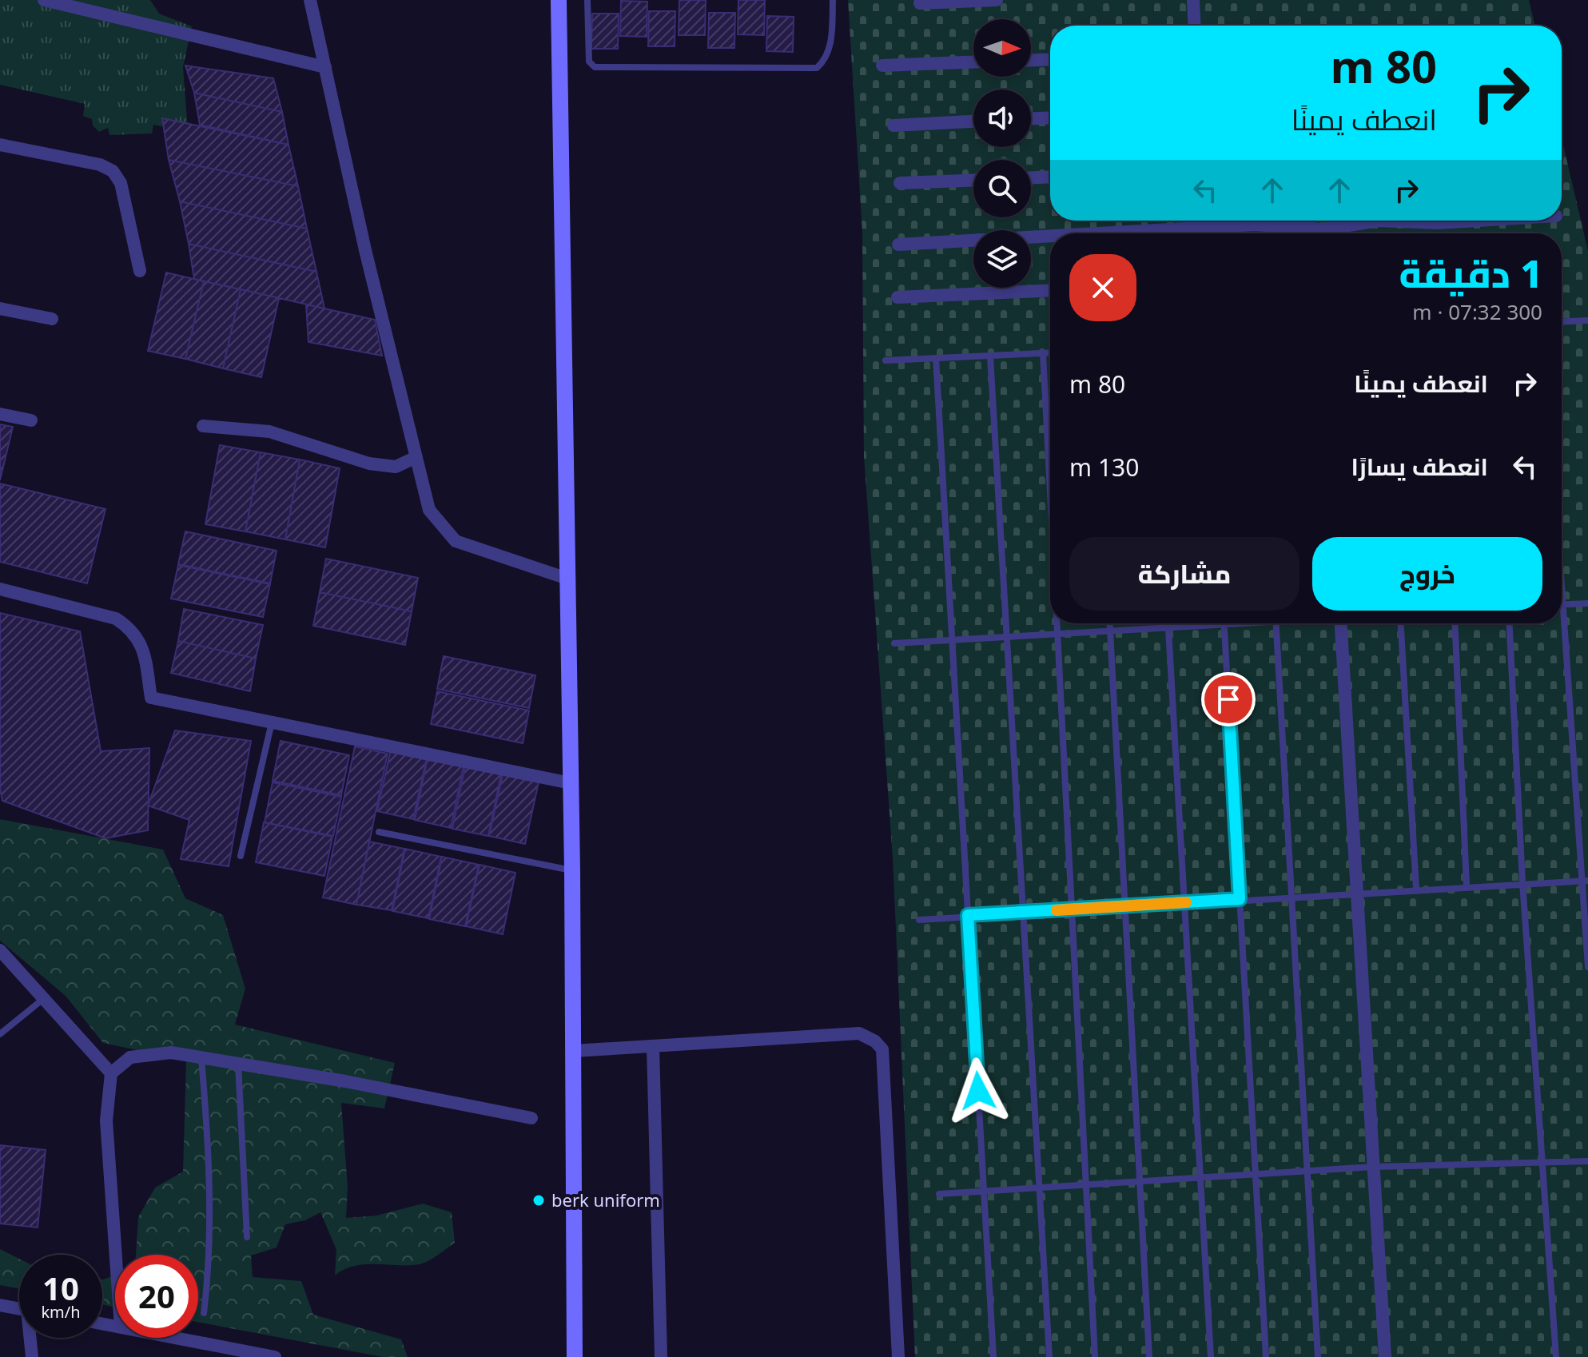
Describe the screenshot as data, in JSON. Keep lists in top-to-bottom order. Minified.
{"places":["berk uniform"],"north":"right","page":{"turn":["80 m","انعطف يمينًا"],"heading":["1 دقيقة","300 m · 07:32"],"list":[{"name":"انعطف يمينًا","value":"80 m"},{"name":"انعطف يسارًا","value":"130 m"}],"buttons":["خروج","مشاركة"],"speed":"10 km/h","limit":"20"}}
